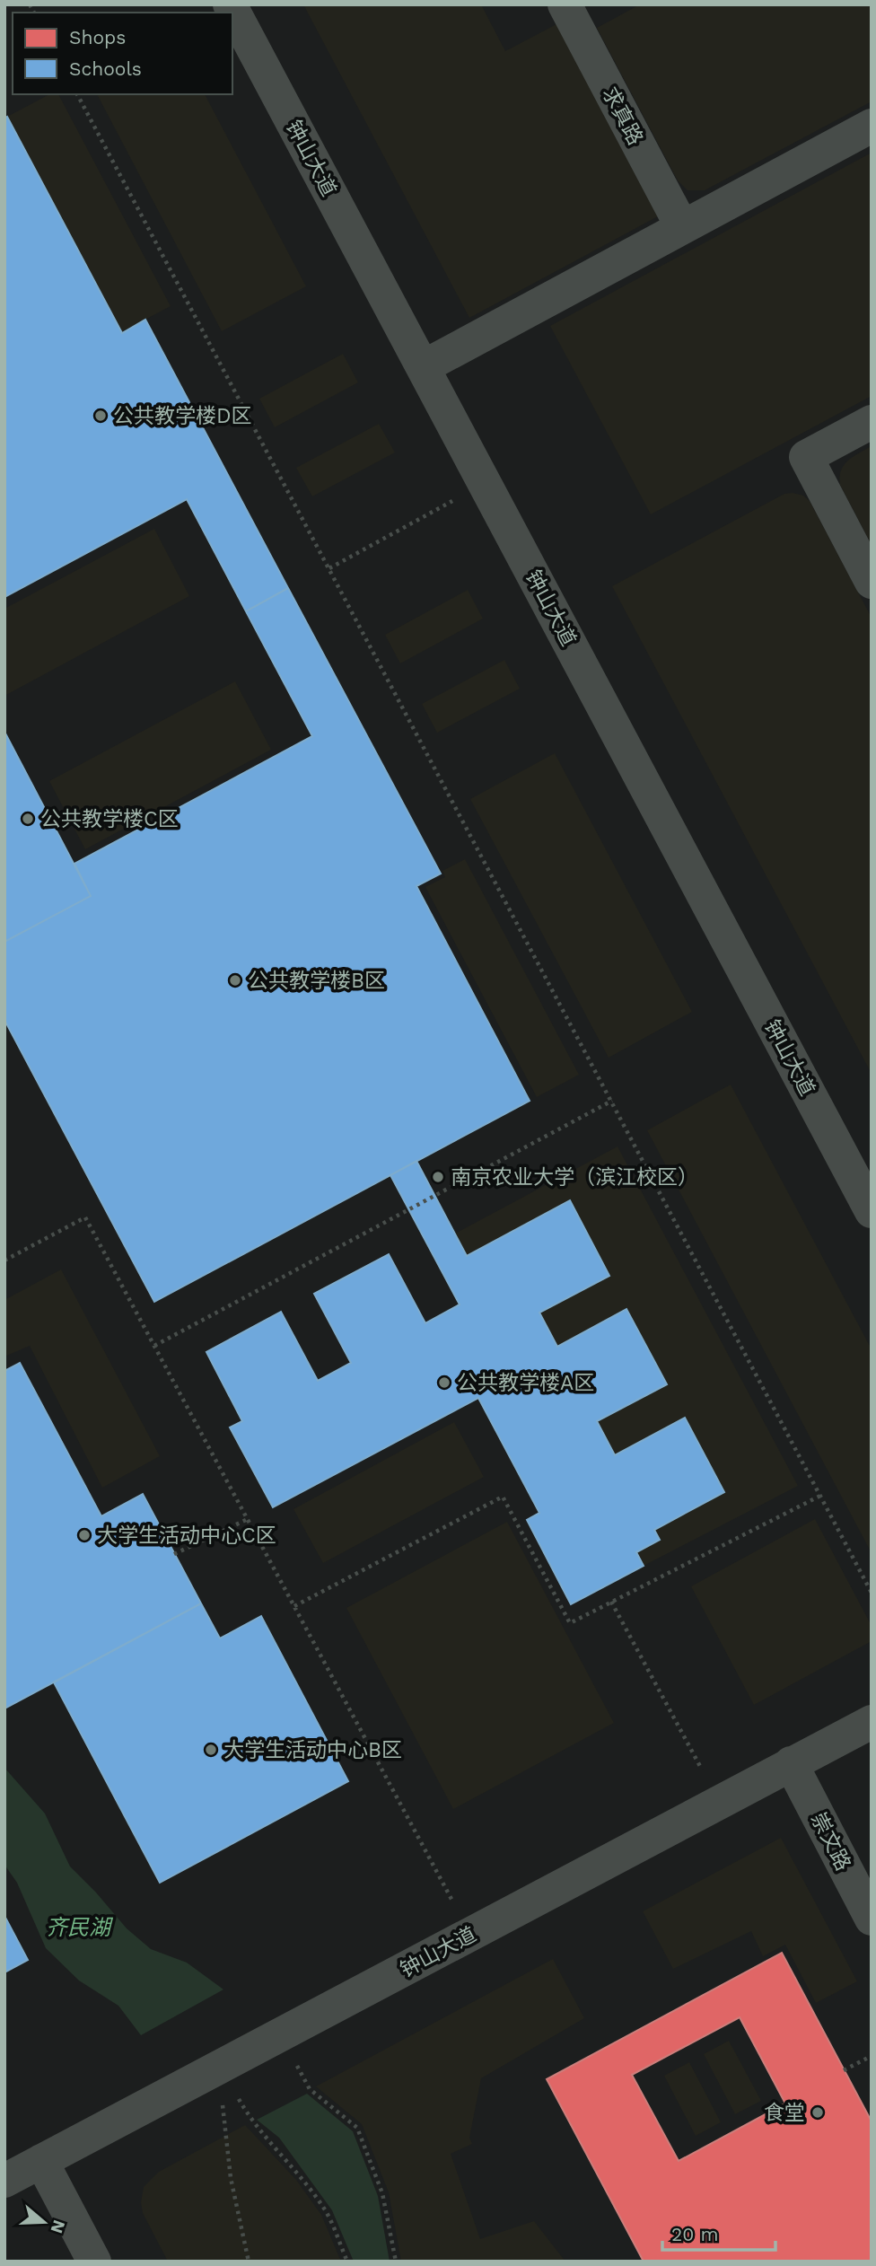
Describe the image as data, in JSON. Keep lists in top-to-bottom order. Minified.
{"streets":{"lane":["求真路","钟山大道","崇文路"]},"crossings":[["钟山大道","崇文路"]],"water":["齐民湖"],"places":["公共教学楼D区","公共教学楼C区","公共教学楼B区","南京农业大学（滨江校区）","公共教学楼A区","大学生活动中心C区","大学生活动中心B区","食堂"],"legend":["Shops","Schools"],"scale_bar":"20 m","north":"right"}
